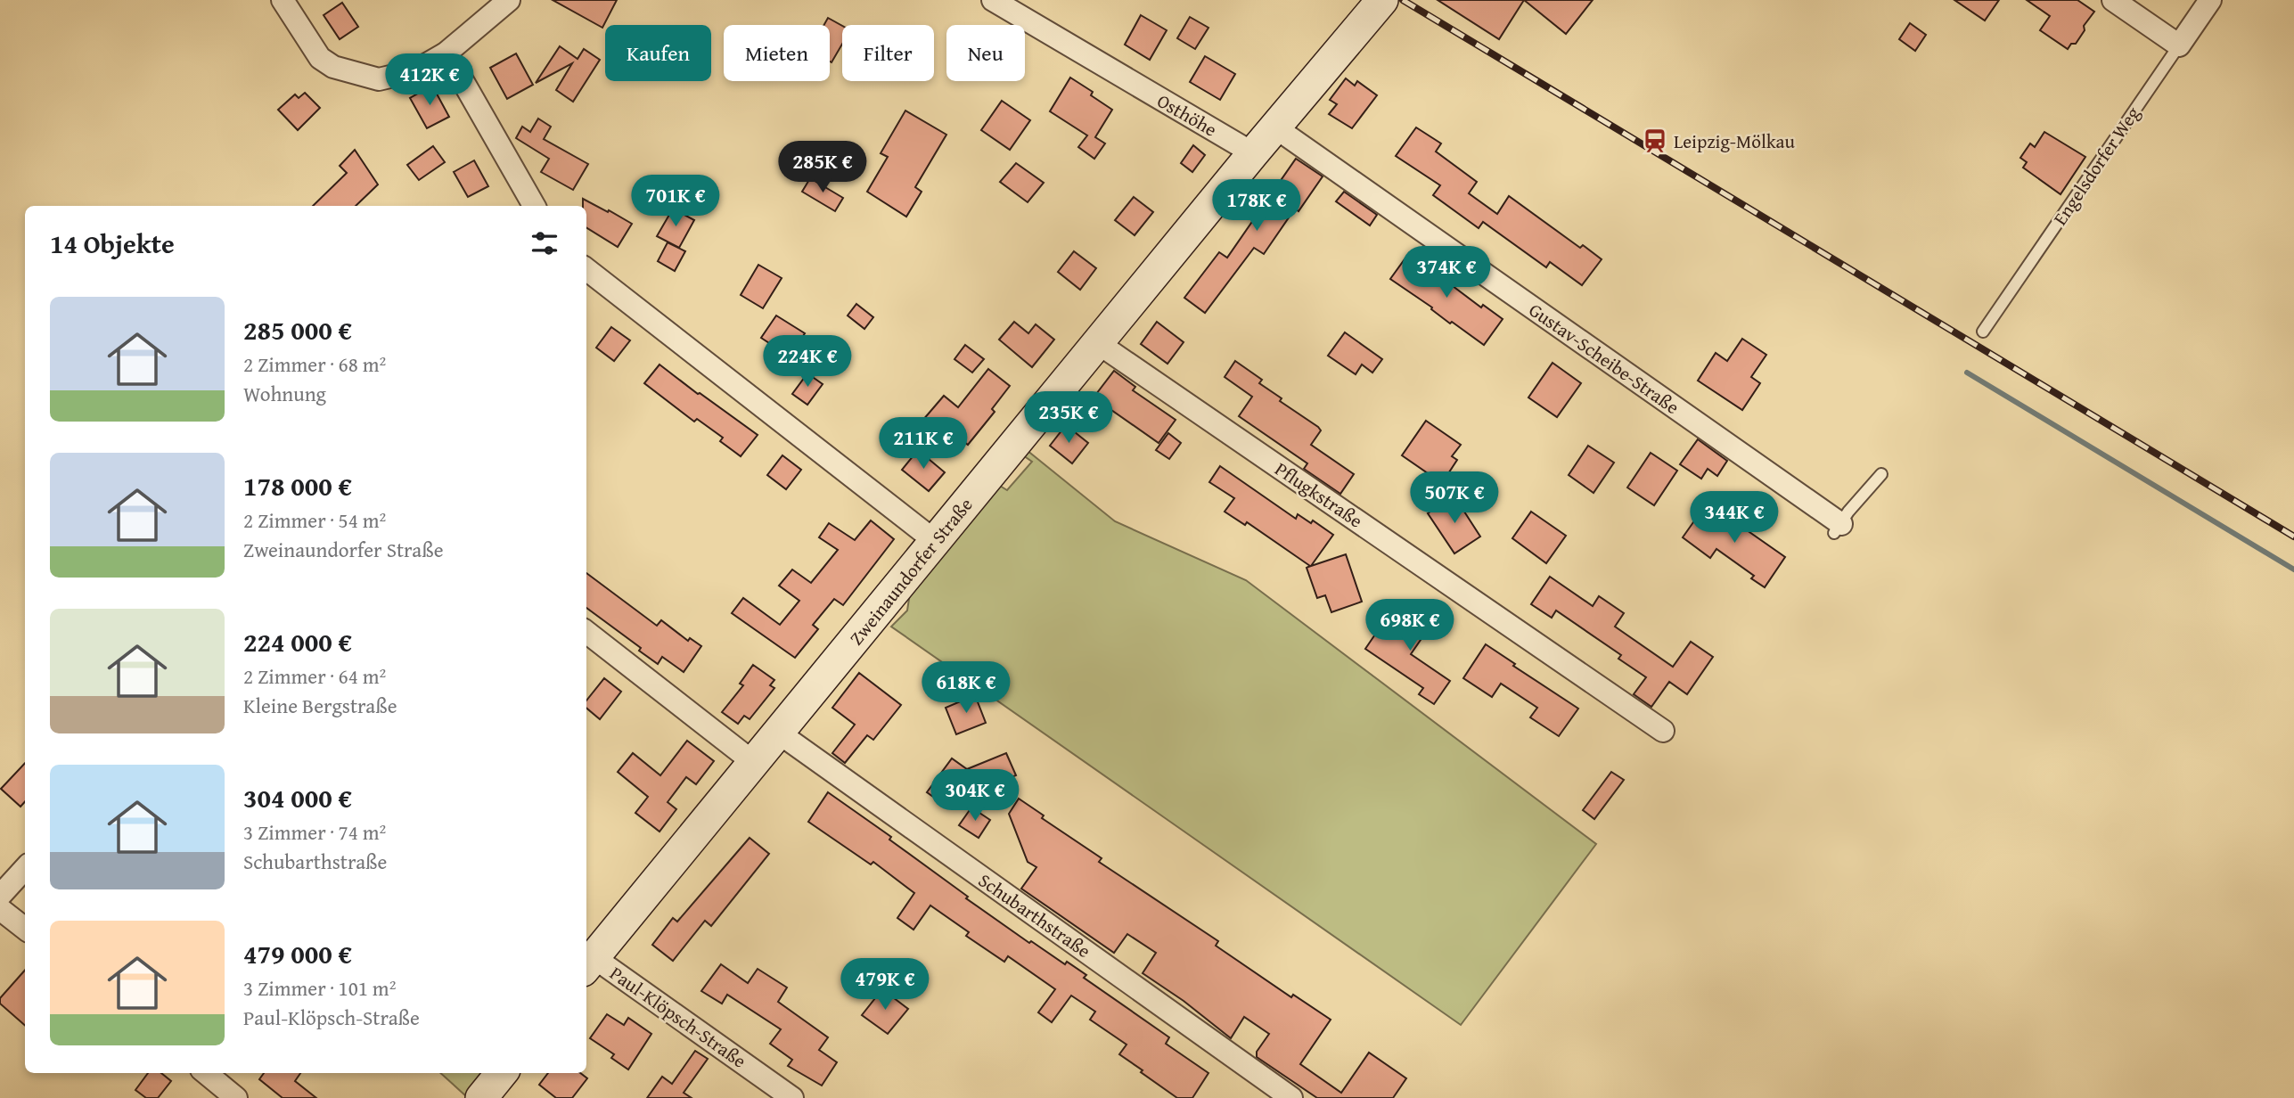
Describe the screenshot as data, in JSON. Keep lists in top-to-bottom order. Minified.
{"streets":{"street":["Osthöhe","Engelsdorfer Weg","Gustav-Scheibe-Straße","Pflugkstraße","Zweinaundorfer Straße","Schubarthstraße","Paul-Klöpsch-Straße"]},"crossings":[["Osthöhe","Zweinaundorfer Straße"],["Gustav-Scheibe-Straße","Zweinaundorfer Straße"],["Pflugkstraße","Zweinaundorfer Straße"],["Zweinaundorfer Straße","Schubarthstraße"],["Zweinaundorfer Straße","Paul-Klöpsch-Straße"]],"places":{"station":["Leipzig-Mölkau"]},"page":{"chip":["Kaufen","Mieten","Filter","Neu"],"price":["412K €","285K €","701K €","178K €","374K €","224K €","235K €","211K €","507K €","344K €","698K €","618K €","304K €","479K €"],"heading":"14 Objekte","list":[{"name":"285 000 €","note":"2 Zimmer · 68 m² · Wohnung"},{"name":"178 000 €","note":"2 Zimmer · 54 m² · Zweinaundorfer Straße"},{"name":"224 000 €","note":"2 Zimmer · 64 m² · Kleine Bergstraße"},{"name":"304 000 €","note":"3 Zimmer · 74 m² · Schubarthstraße"},{"name":"479 000 €","note":"3 Zimmer · 101 m² · Paul-Klöpsch-Straße"}]}}
